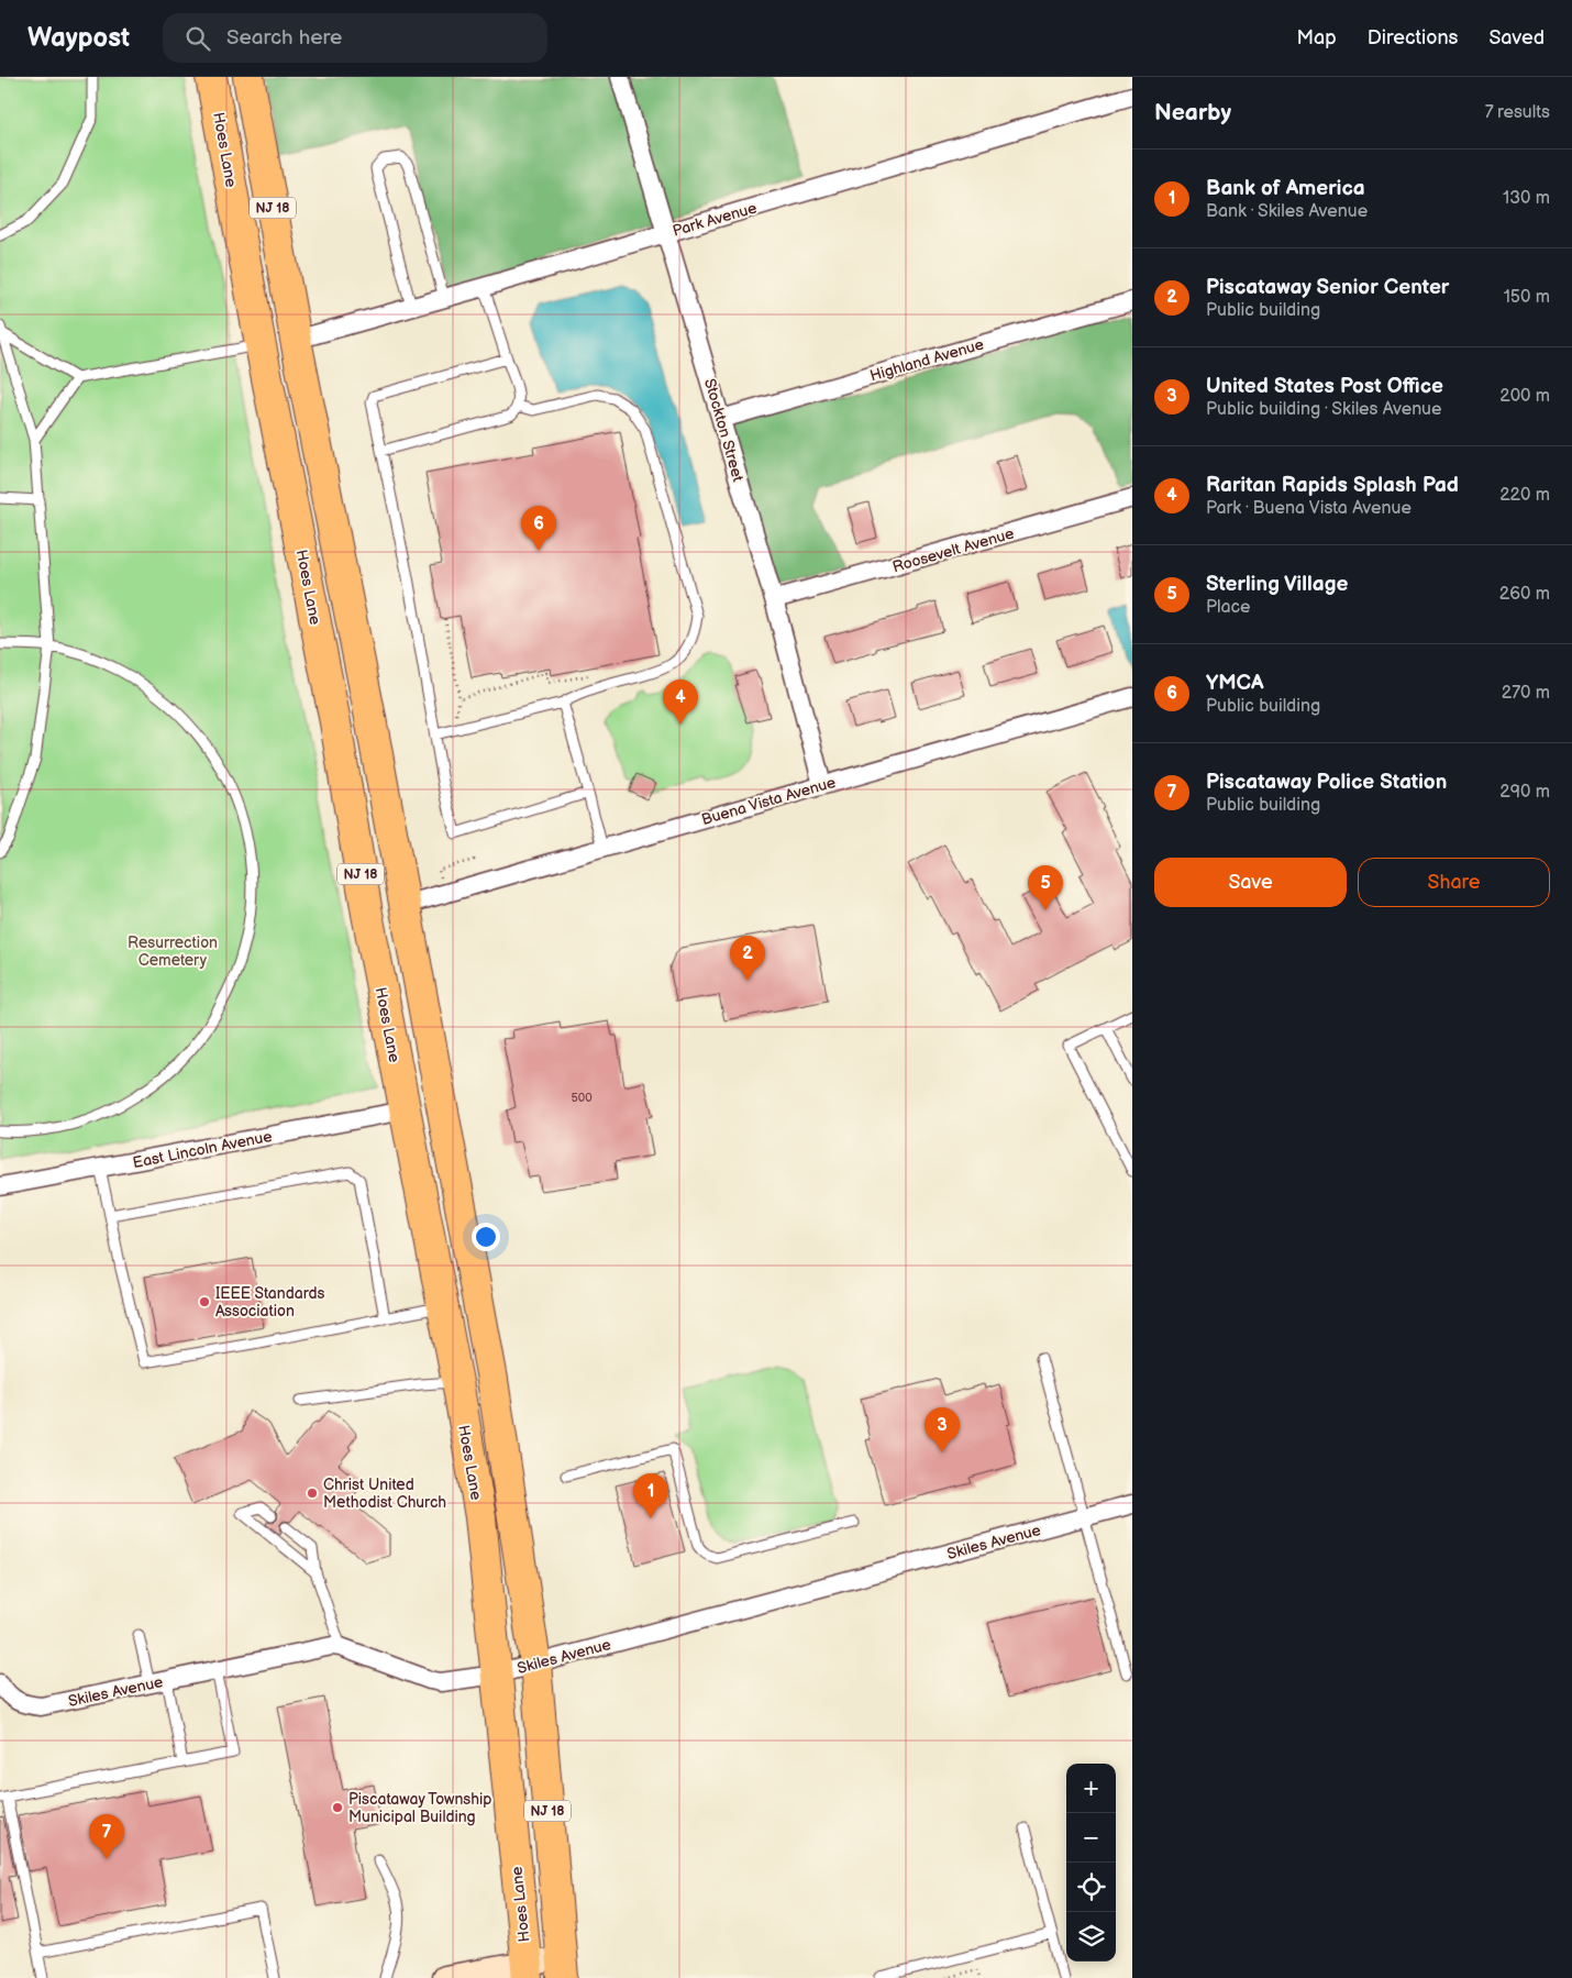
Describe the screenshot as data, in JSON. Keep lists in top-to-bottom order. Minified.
{"streets":{"highway":["Hoes Lane","NJ 18"],"street":["Park Avenue","Highland Avenue","Stockton Street","Roosevelt Avenue","Buena Vista Avenue","East Lincoln Avenue","Skiles Avenue"]},"crossings":[["Hoes Lane","East Lincoln Avenue"],["Hoes Lane","Skiles Avenue"],["NJ 18","Park Avenue"],["NJ 18","Buena Vista Avenue"],["NJ 18","Skiles Avenue"],["Park Avenue","Stockton Street"],["Highland Avenue","Stockton Street"],["Stockton Street","Roosevelt Avenue"],["Stockton Street","Buena Vista Avenue"]],"parks":["Resurrection Cemetery"],"places":["IEEE Standards Association","Christ United Methodist Church","Piscataway Township Municipal Building"],"house_numbers":["500"],"page":{"header":"Waypost","search":"Search here","nav":["Map","Directions","Saved"],"heading":["Nearby","7 results"],"list":[{"mark":"1","name":"Bank of America","note":"Bank · Skiles Avenue","value":"130 m"},{"mark":"2","name":"Piscataway Senior Center","note":"Public building","value":"150 m"},{"mark":"3","name":"United States Post Office","note":"Public building · Skiles Avenue","value":"200 m"},{"mark":"4","name":"Raritan Rapids Splash Pad","note":"Park · Buena Vista Avenue","value":"220 m"},{"mark":"5","name":"Sterling Village","note":"Place","value":"260 m"},{"mark":"6","name":"YMCA","note":"Public building","value":"270 m"},{"mark":"7","name":"Piscataway Police Station","note":"Public building","value":"290 m"}],"pins":["6","4","5","2","3","1","7"],"buttons":["Save","Share"],"map_buttons":["+","−"]}}
